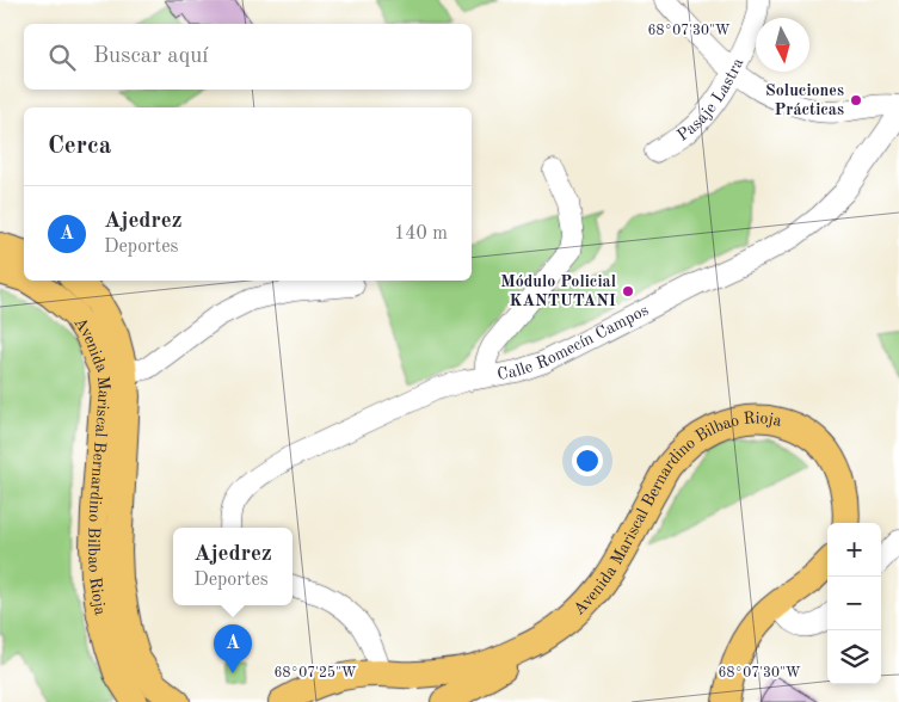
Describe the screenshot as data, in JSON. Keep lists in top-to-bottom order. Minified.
{"streets":{"main road":["Avenida Mariscal Bernardino Bilbao Rioja"],"street":["Pasaje Lastra","Calle Romecín Campos"]},"places":["Soluciones Prácticas","Módulo Policial KANTUTANI"],"north":"bottom","page":{"search":"Buscar aquí","heading":"Cerca","list":[{"mark":"A","name":"Ajedrez","note":"Deportes","value":"140 m"}],"map_buttons":["+","−"],"popup":["Ajedrez","Deportes"],"pins":"A"},"coordinates":["68°07'30\"W","68°07'25\"W"]}
